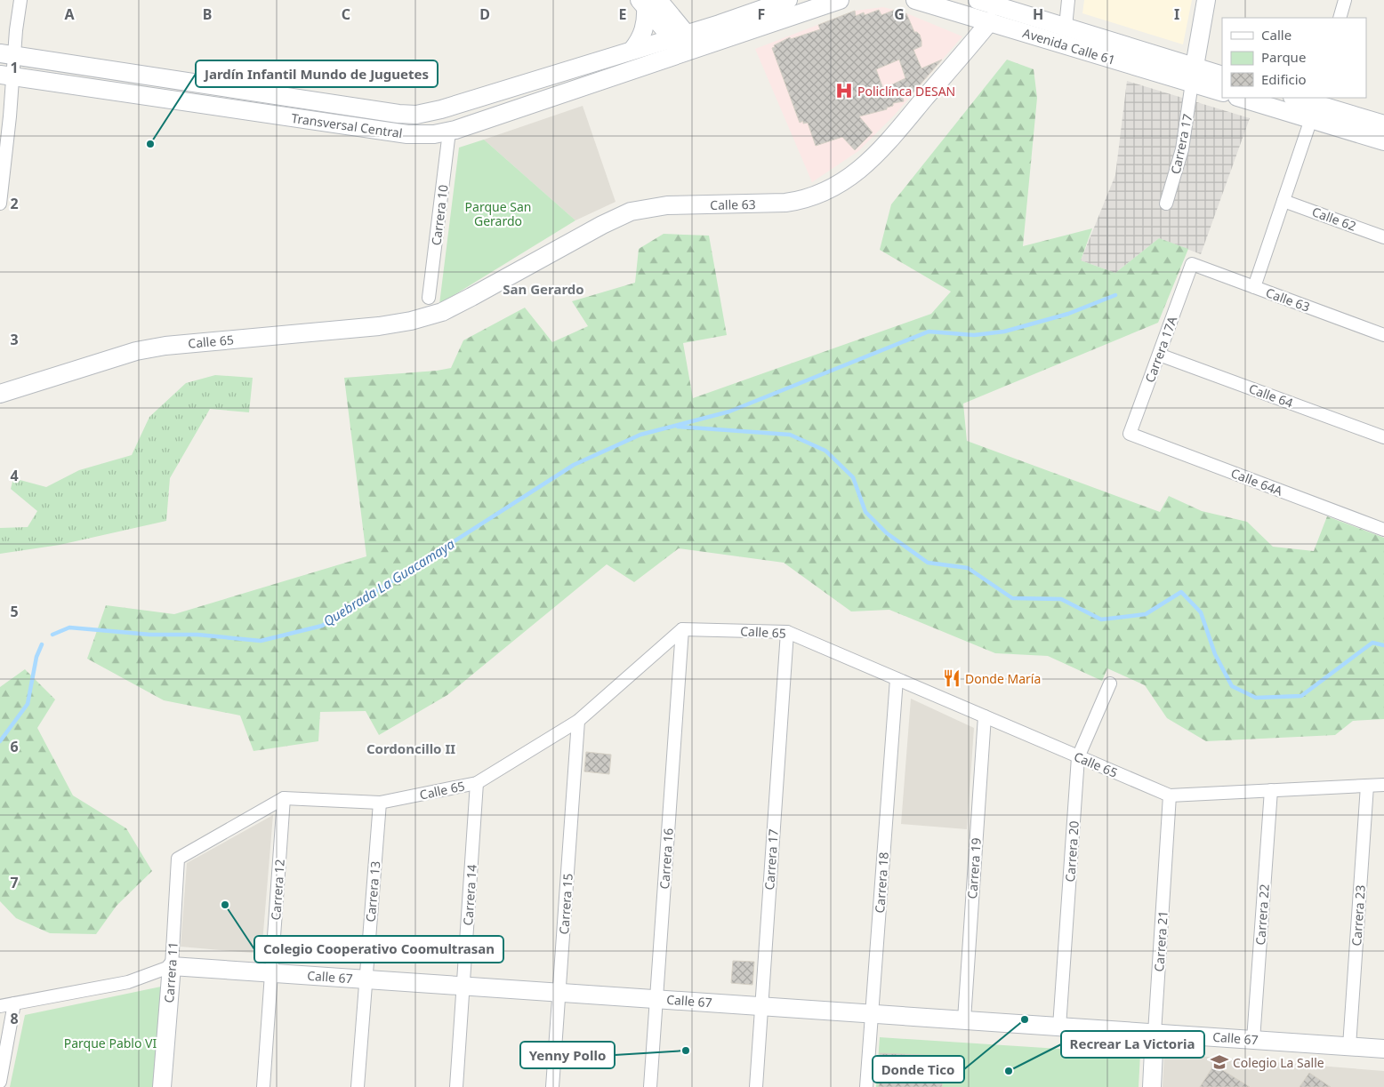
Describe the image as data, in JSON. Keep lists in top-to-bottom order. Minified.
{"streets":{"main road":["Avenida Calle 61","Transversal Central","Calle 63","Calle 65","Carrera 21","Carrera 11","Calle 67"],"street":["Carrera 17","Carrera 10","Calle 62","Carrera 17A","Calle 64","Calle 64A","Carrera 20","Carrera 16","Carrera 19","Carrera 18","Carrera 12","Carrera 13","Carrera 14","Carrera 15","Carrera 22","Carrera 23"]},"crossings":[["Avenida Calle 61","Carrera 17"],["Avenida Calle 61","Calle 63"],["Transversal Central","Carrera 10"],["Carrera 17","Calle 65"],["Carrera 17","Calle 67"],["Calle 63","Calle 65"],["Calle 63","Carrera 17A"],["Calle 65","Carrera 20"],["Calle 65","Carrera 16"],["Calle 65","Carrera 19"],["Calle 65","Carrera 18"],["Calle 65","Carrera 12"],["Calle 65","Carrera 13"],["Calle 65","Carrera 14"],["Calle 65","Carrera 15"],["Calle 65","Carrera 22"],["Calle 65","Carrera 23"],["Calle 65","Carrera 21"],["Calle 65","Carrera 11"],["Carrera 17A","Calle 64"],["Carrera 17A","Calle 64A"],["Carrera 20","Calle 67"],["Carrera 16","Calle 67"],["Carrera 19","Calle 67"],["Carrera 18","Calle 67"],["Carrera 12","Carrera 11"],["Carrera 12","Calle 67"],["Carrera 13","Calle 67"],["Carrera 14","Calle 67"],["Carrera 15","Calle 67"],["Carrera 22","Calle 67"],["Carrera 23","Calle 67"],["Carrera 21","Calle 67"],["Carrera 11","Calle 67"]],"districts":["San Gerardo","Cordoncillo II"],"water":["Quebrada La Guacamaya"],"parks":["Parque San Gerardo","Parque Pablo VI"],"places":{"hospital":["Policlínca DESAN"],"other":["Jardín Infantil Mundo de Juguetes","Colegio Cooperativo Coomultrasan","Donde Tico","Yenny Pollo","Recrear La Victoria"],"restaurant":["Donde María"],"school or university":["Colegio La Salle"]},"legend":["Calle","Parque","Edificio"],"grid":{"columns":["A","B","C","D","E","F","G","H","I"],"rows":["1","2","3","4","5","6","7","8"]}}
